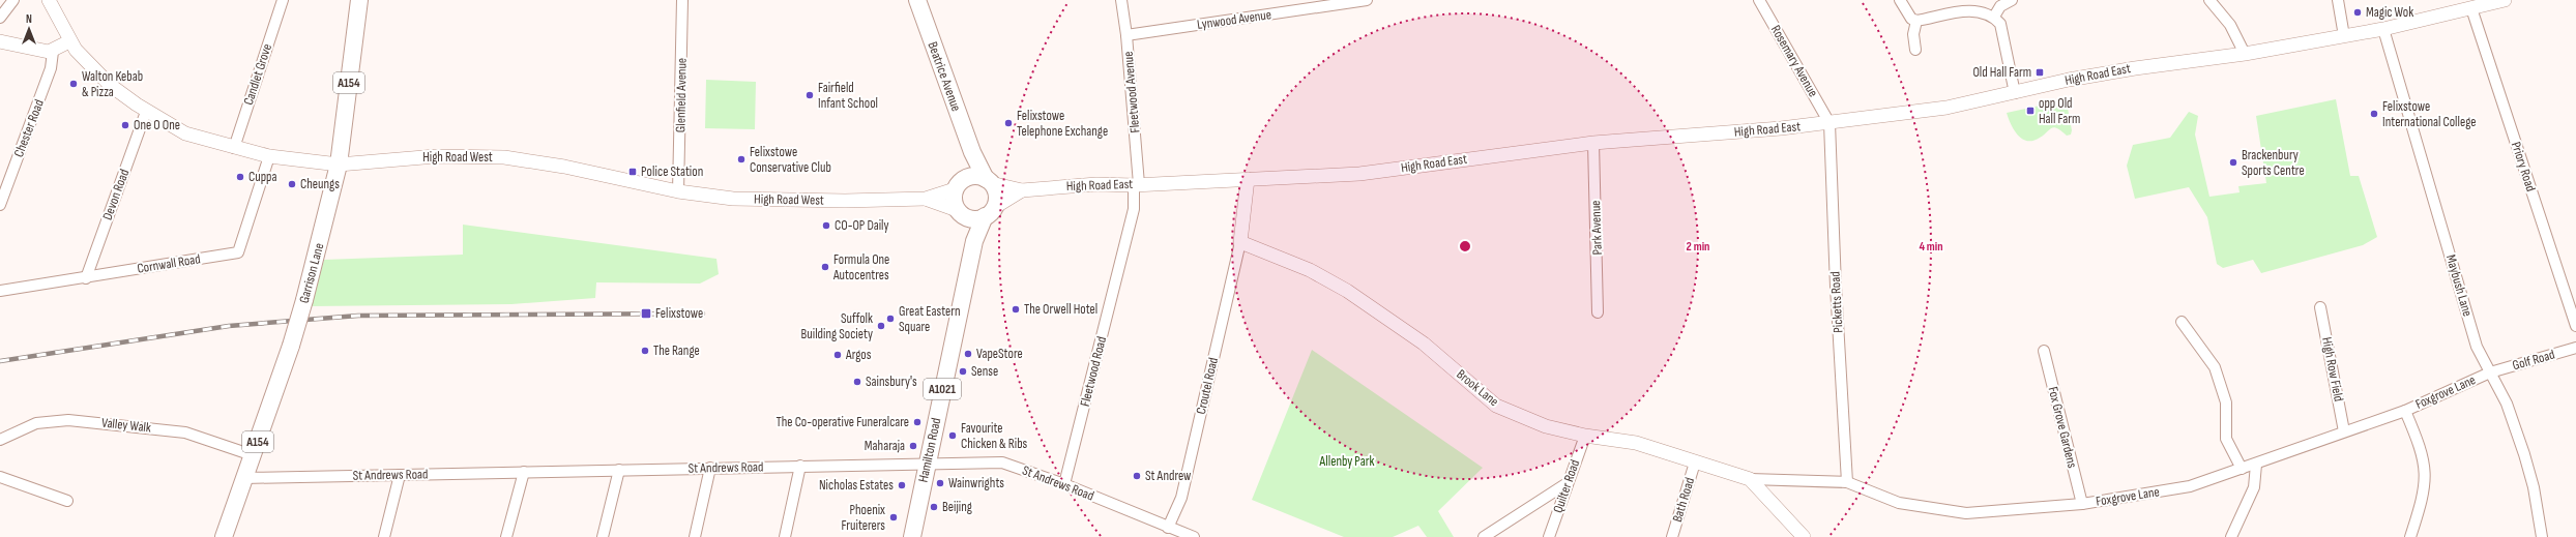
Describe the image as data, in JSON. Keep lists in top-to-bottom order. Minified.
{"streets":{"main road":["Beatrice Avenue","A154","Garrison Lane","A1021","Hamilton Road"],"street":["Lynwood Avenue","Rosemary Avenue","Candlet Grove","High Road East","Fleetwood Avenue","Glenfield Avenue","Chester Road","High Road West","Priory Road","Devon Road","Park Avenue","Cornwall Road","Maybush Lane","Picketts Road","Golf Road","High Row Field","Fleetwood Road","Croutel Road","Brook Lane","Foxgrove Lane","Valley Walk","Fox Grove Gardens","St Andrews Road","Quilter Road","Bath Road"]},"crossings":[["Lynwood Avenue","Fleetwood Avenue"],["Rosemary Avenue","High Road East"],["Rosemary Avenue","Picketts Road"],["Candlet Grove","High Road West"],["High Road East","Beatrice Avenue"],["High Road East","Fleetwood Avenue"],["High Road East","High Road West"],["High Road East","Priory Road"],["High Road East","Park Avenue"],["High Road East","Maybush Lane"],["High Road East","Picketts Road"],["High Road East","Fleetwood Road"],["High Road East","A1021"],["High Road East","Hamilton Road"],["Beatrice Avenue","High Road West"],["Beatrice Avenue","A1021"],["Beatrice Avenue","Hamilton Road"],["Fleetwood Avenue","Fleetwood Road"],["Glenfield Avenue","High Road West"],["High Road West","Devon Road"],["High Road West","Cornwall Road"],["High Road West","Garrison Lane"],["High Road West","A1021"],["High Road West","Hamilton Road"],["Devon Road","Cornwall Road"],["Garrison Lane","Valley Walk"],["Garrison Lane","St Andrews Road"],["Maybush Lane","Golf Road"],["Maybush Lane","Foxgrove Lane"],["Picketts Road","Foxgrove Lane"],["Golf Road","Foxgrove Lane"],["High Row Field","Foxgrove Lane"],["Fleetwood Road","St Andrews Road"],["Croutel Road","Brook Lane"],["Croutel Road","St Andrews Road"],["Brook Lane","Foxgrove Lane"],["Brook Lane","Quilter Road"],["Brook Lane","Bath Road"],["A1021","Hamilton Road"],["Foxgrove Lane","Fox Grove Gardens"],["Hamilton Road","St Andrews Road"]],"parks":["Allenby Park"],"places":{"other":["Magic Wok","Walton Kebab & Pizza","Fairfield Infant School","Felixstowe International College","Felixstowe Telephone Exchange","One O One","Felixstowe Conservative Club","Brackenbury Sports Centre","Cuppa","Cheungs","CO-OP Daily","Formula One Autocentres","The Orwell Hotel","Great Eastern Square","Suffolk Building Society","The Range","VapeStore","Argos","Sense","Sainsbury's","The Co-operative Funeralcare","Favourite Chicken & Ribs","Maharaja","St Andrew","Wainwrights","Nicholas Estates","Beijing","Phoenix Fruiterers"],"transit":["Old Hall Farm","opp Old Hall Farm","Police Station","Felixstowe"]},"north":"top","rings":["2 min","4 min"]}
